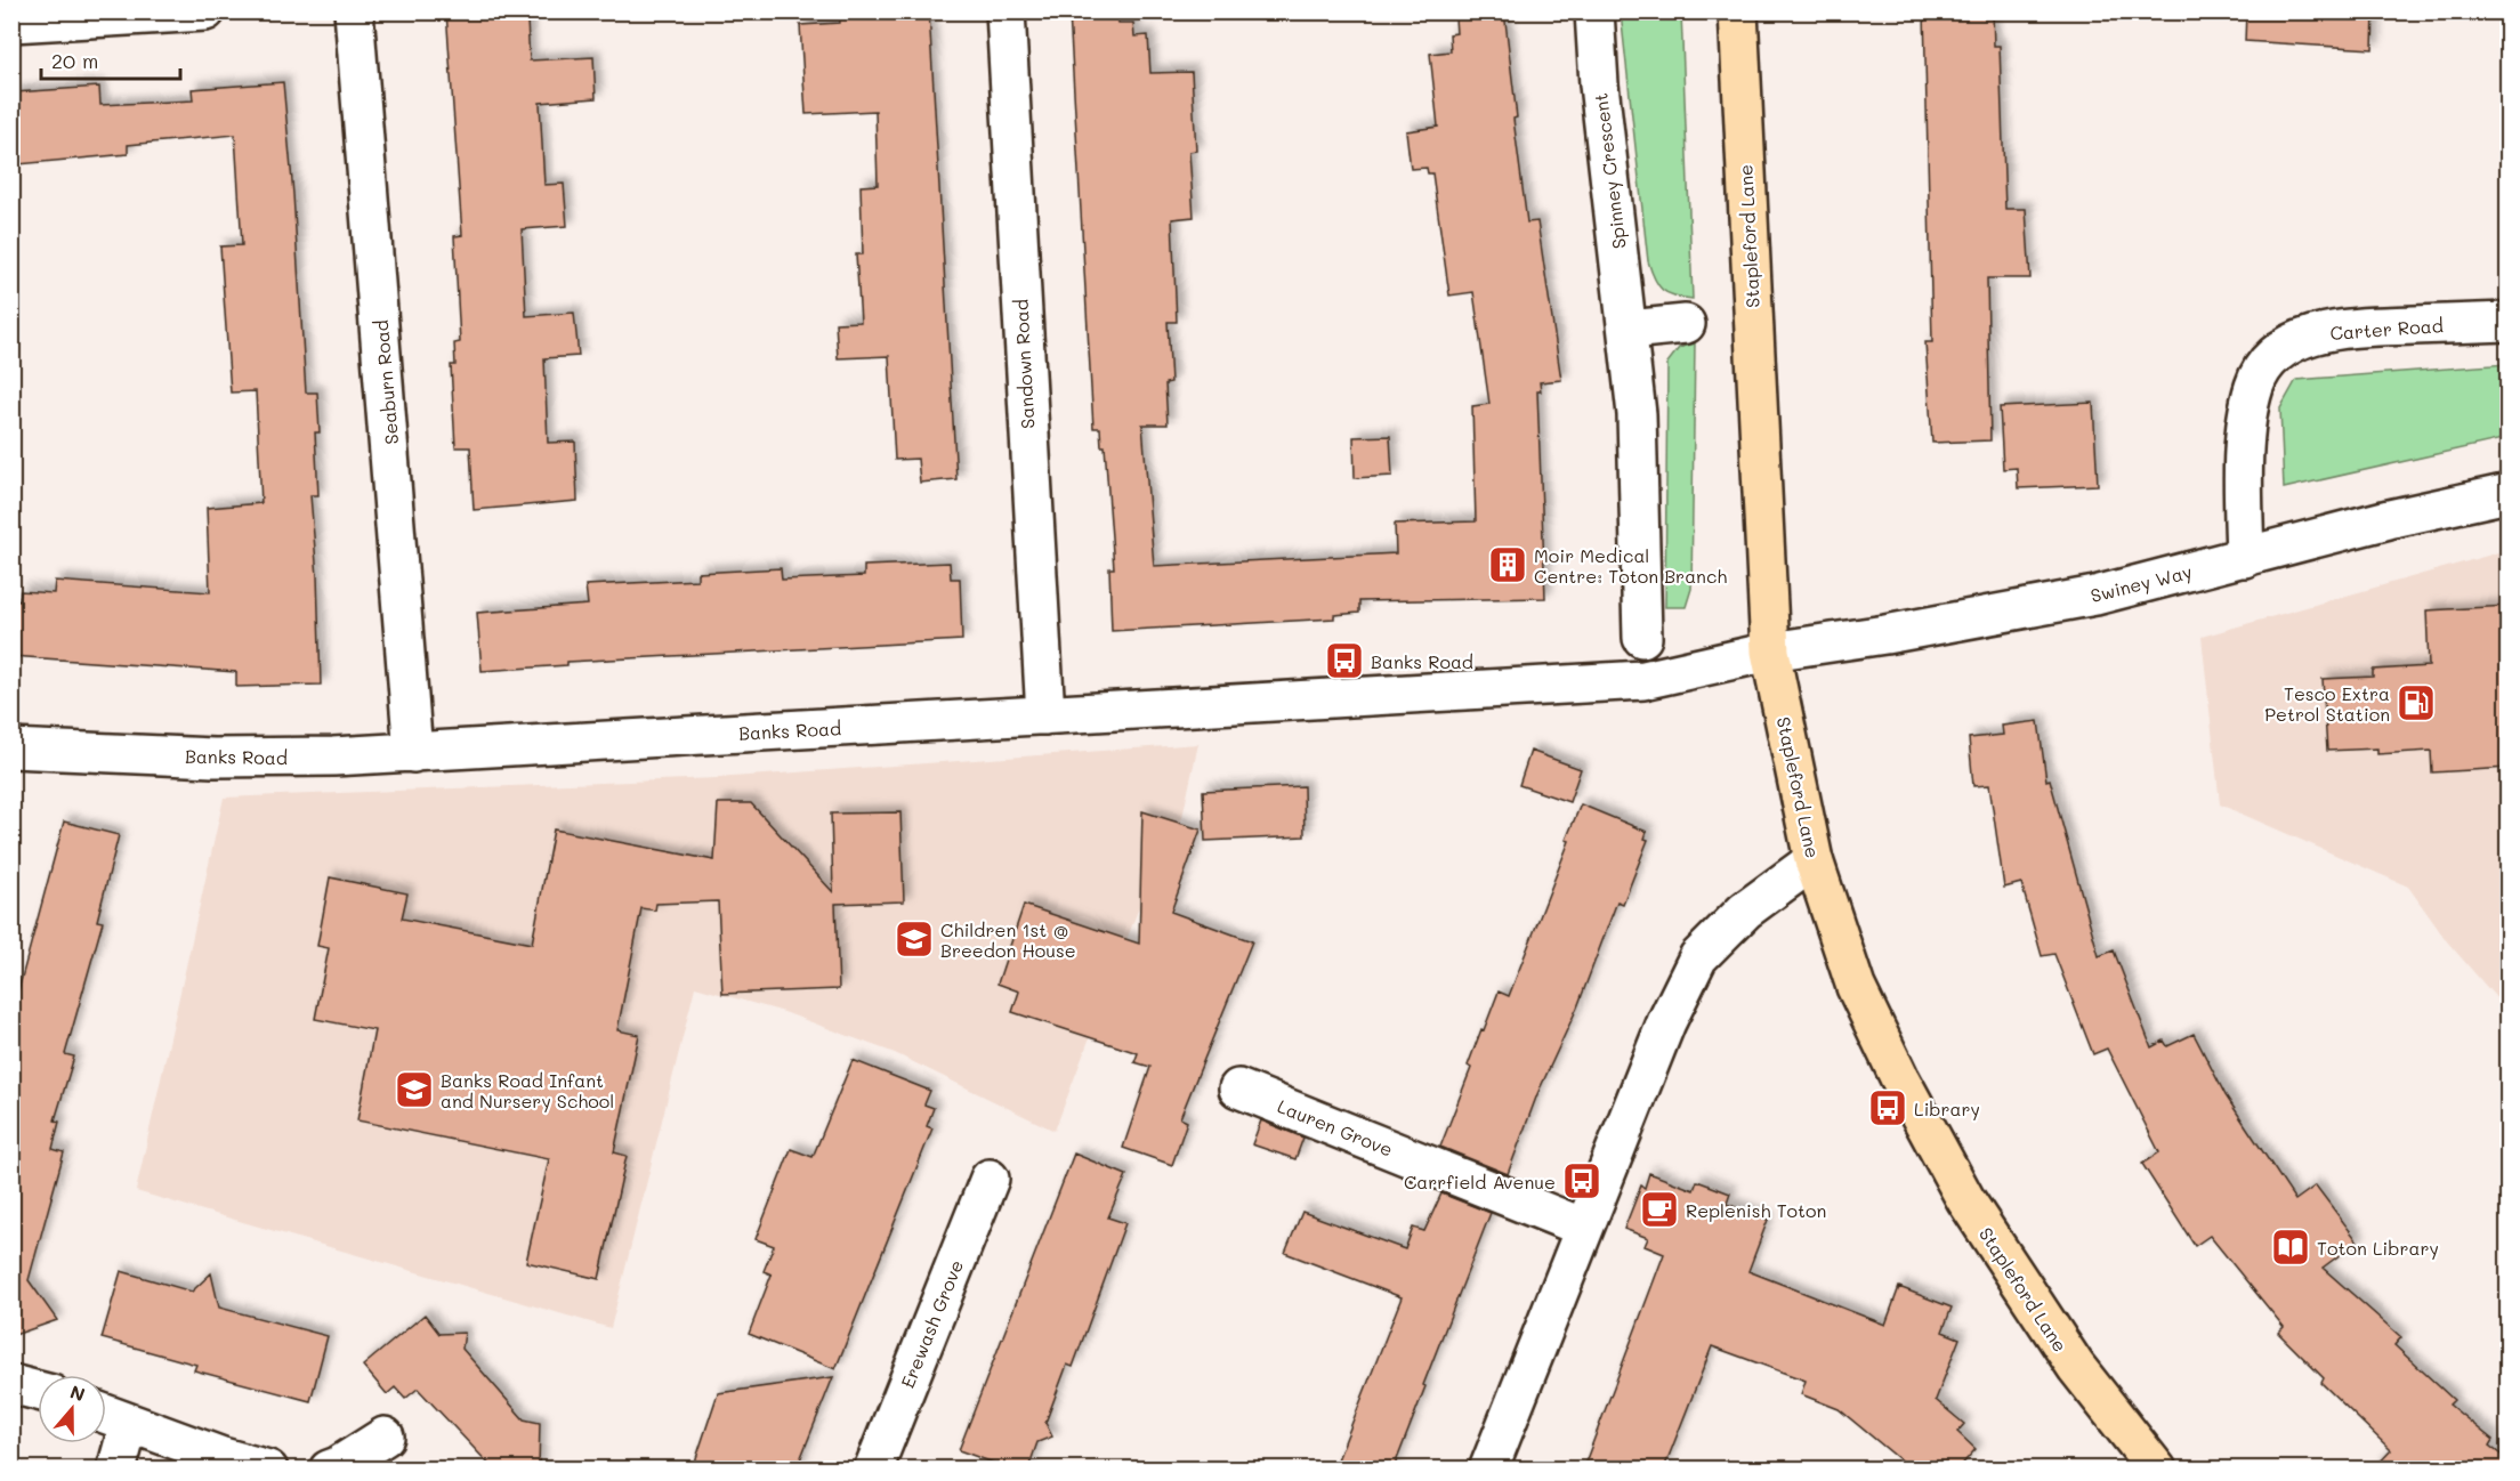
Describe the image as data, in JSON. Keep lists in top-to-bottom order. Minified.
{"streets":{"main road":["Stapleford Lane"],"street":["Spinney Crescent","Carter Road","Sandown Road","Seaburn Road","Swiney Way","Banks Road","Lauren Grove","Erewash Grove"]},"crossings":[["Stapleford Lane","Swiney Way"],["Stapleford Lane","Banks Road"],["Carter Road","Swiney Way"],["Sandown Road","Banks Road"],["Seaburn Road","Banks Road"],["Swiney Way","Banks Road"]],"places":{"building":["Moir Medical Centre: Toton Branch"],"bus stop":["Banks Road","Library","Carrfield Avenue"],"fuel station":["Tesco Extra Petrol Station"],"school or university":["Children 1st @ Breedon House","Banks Road Infant and Nursery School"],"cafe":["Replenish Toton"],"library":["Toton Library"]},"scale_bar":"20 m","north":"top"}
